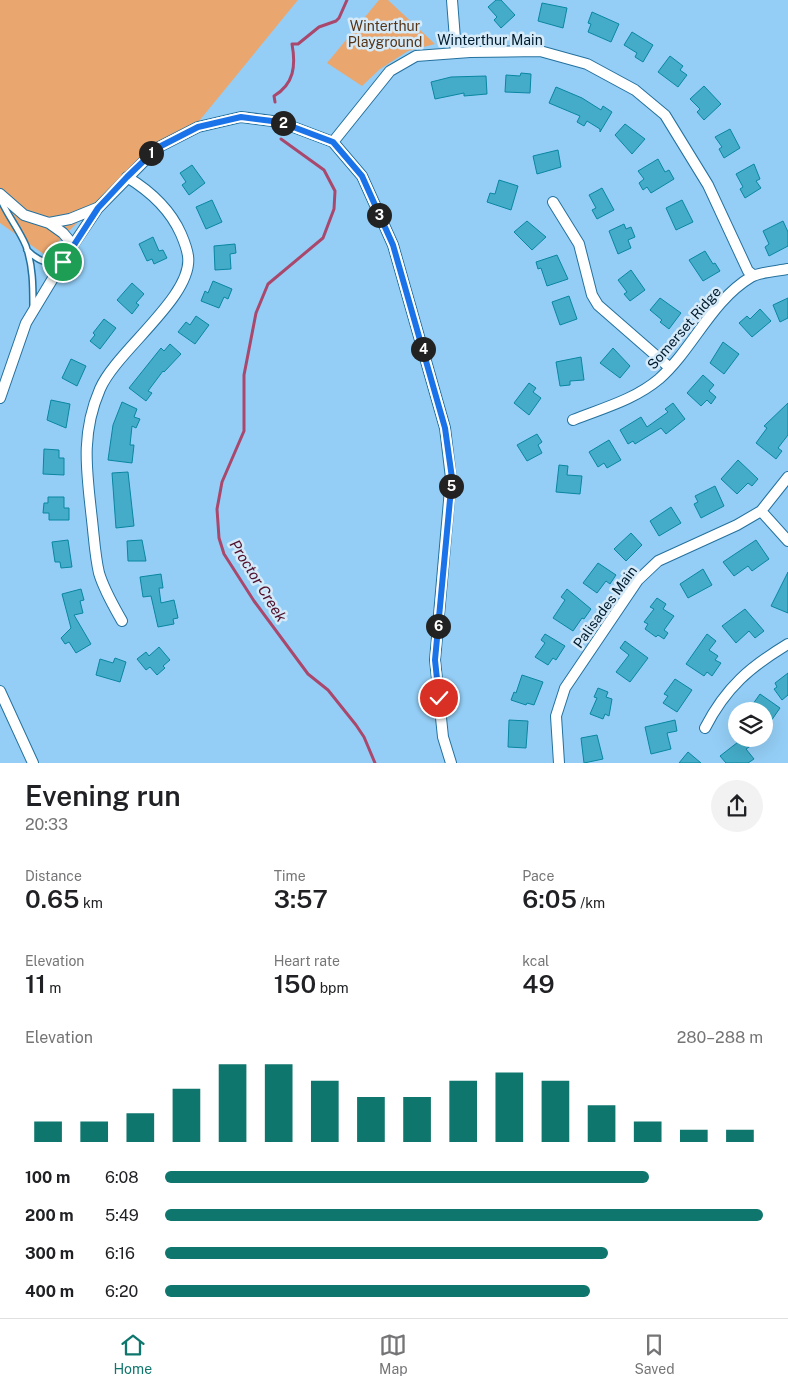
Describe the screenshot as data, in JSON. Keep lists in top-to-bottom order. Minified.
{"streets":{"street":["Winterthur Main","Somerset Ridge","Palisades Main"]},"crossings":[["Winterthur Main","Somerset Ridge"]],"water":["Proctor Creek"],"parks":["Winterthur Playground"],"page":{"pins":["2","1","3","4","5","6"],"heading":["Evening run","20:33"],"stats":[["Distance","0.65 km"],["Time","3:57"],["Pace","6:05 /km"],["Elevation","11 m"],["Heart rate","150 bpm"],["kcal","49"]],"chart":["Elevation","280–288 m"],"list":[{"name":"100 m","note":"6:08"},{"name":"200 m","note":"5:49"},{"name":"300 m","note":"6:16"},{"name":"400 m","note":"6:20"}],"tabs":["Home","Map","Saved"]}}
